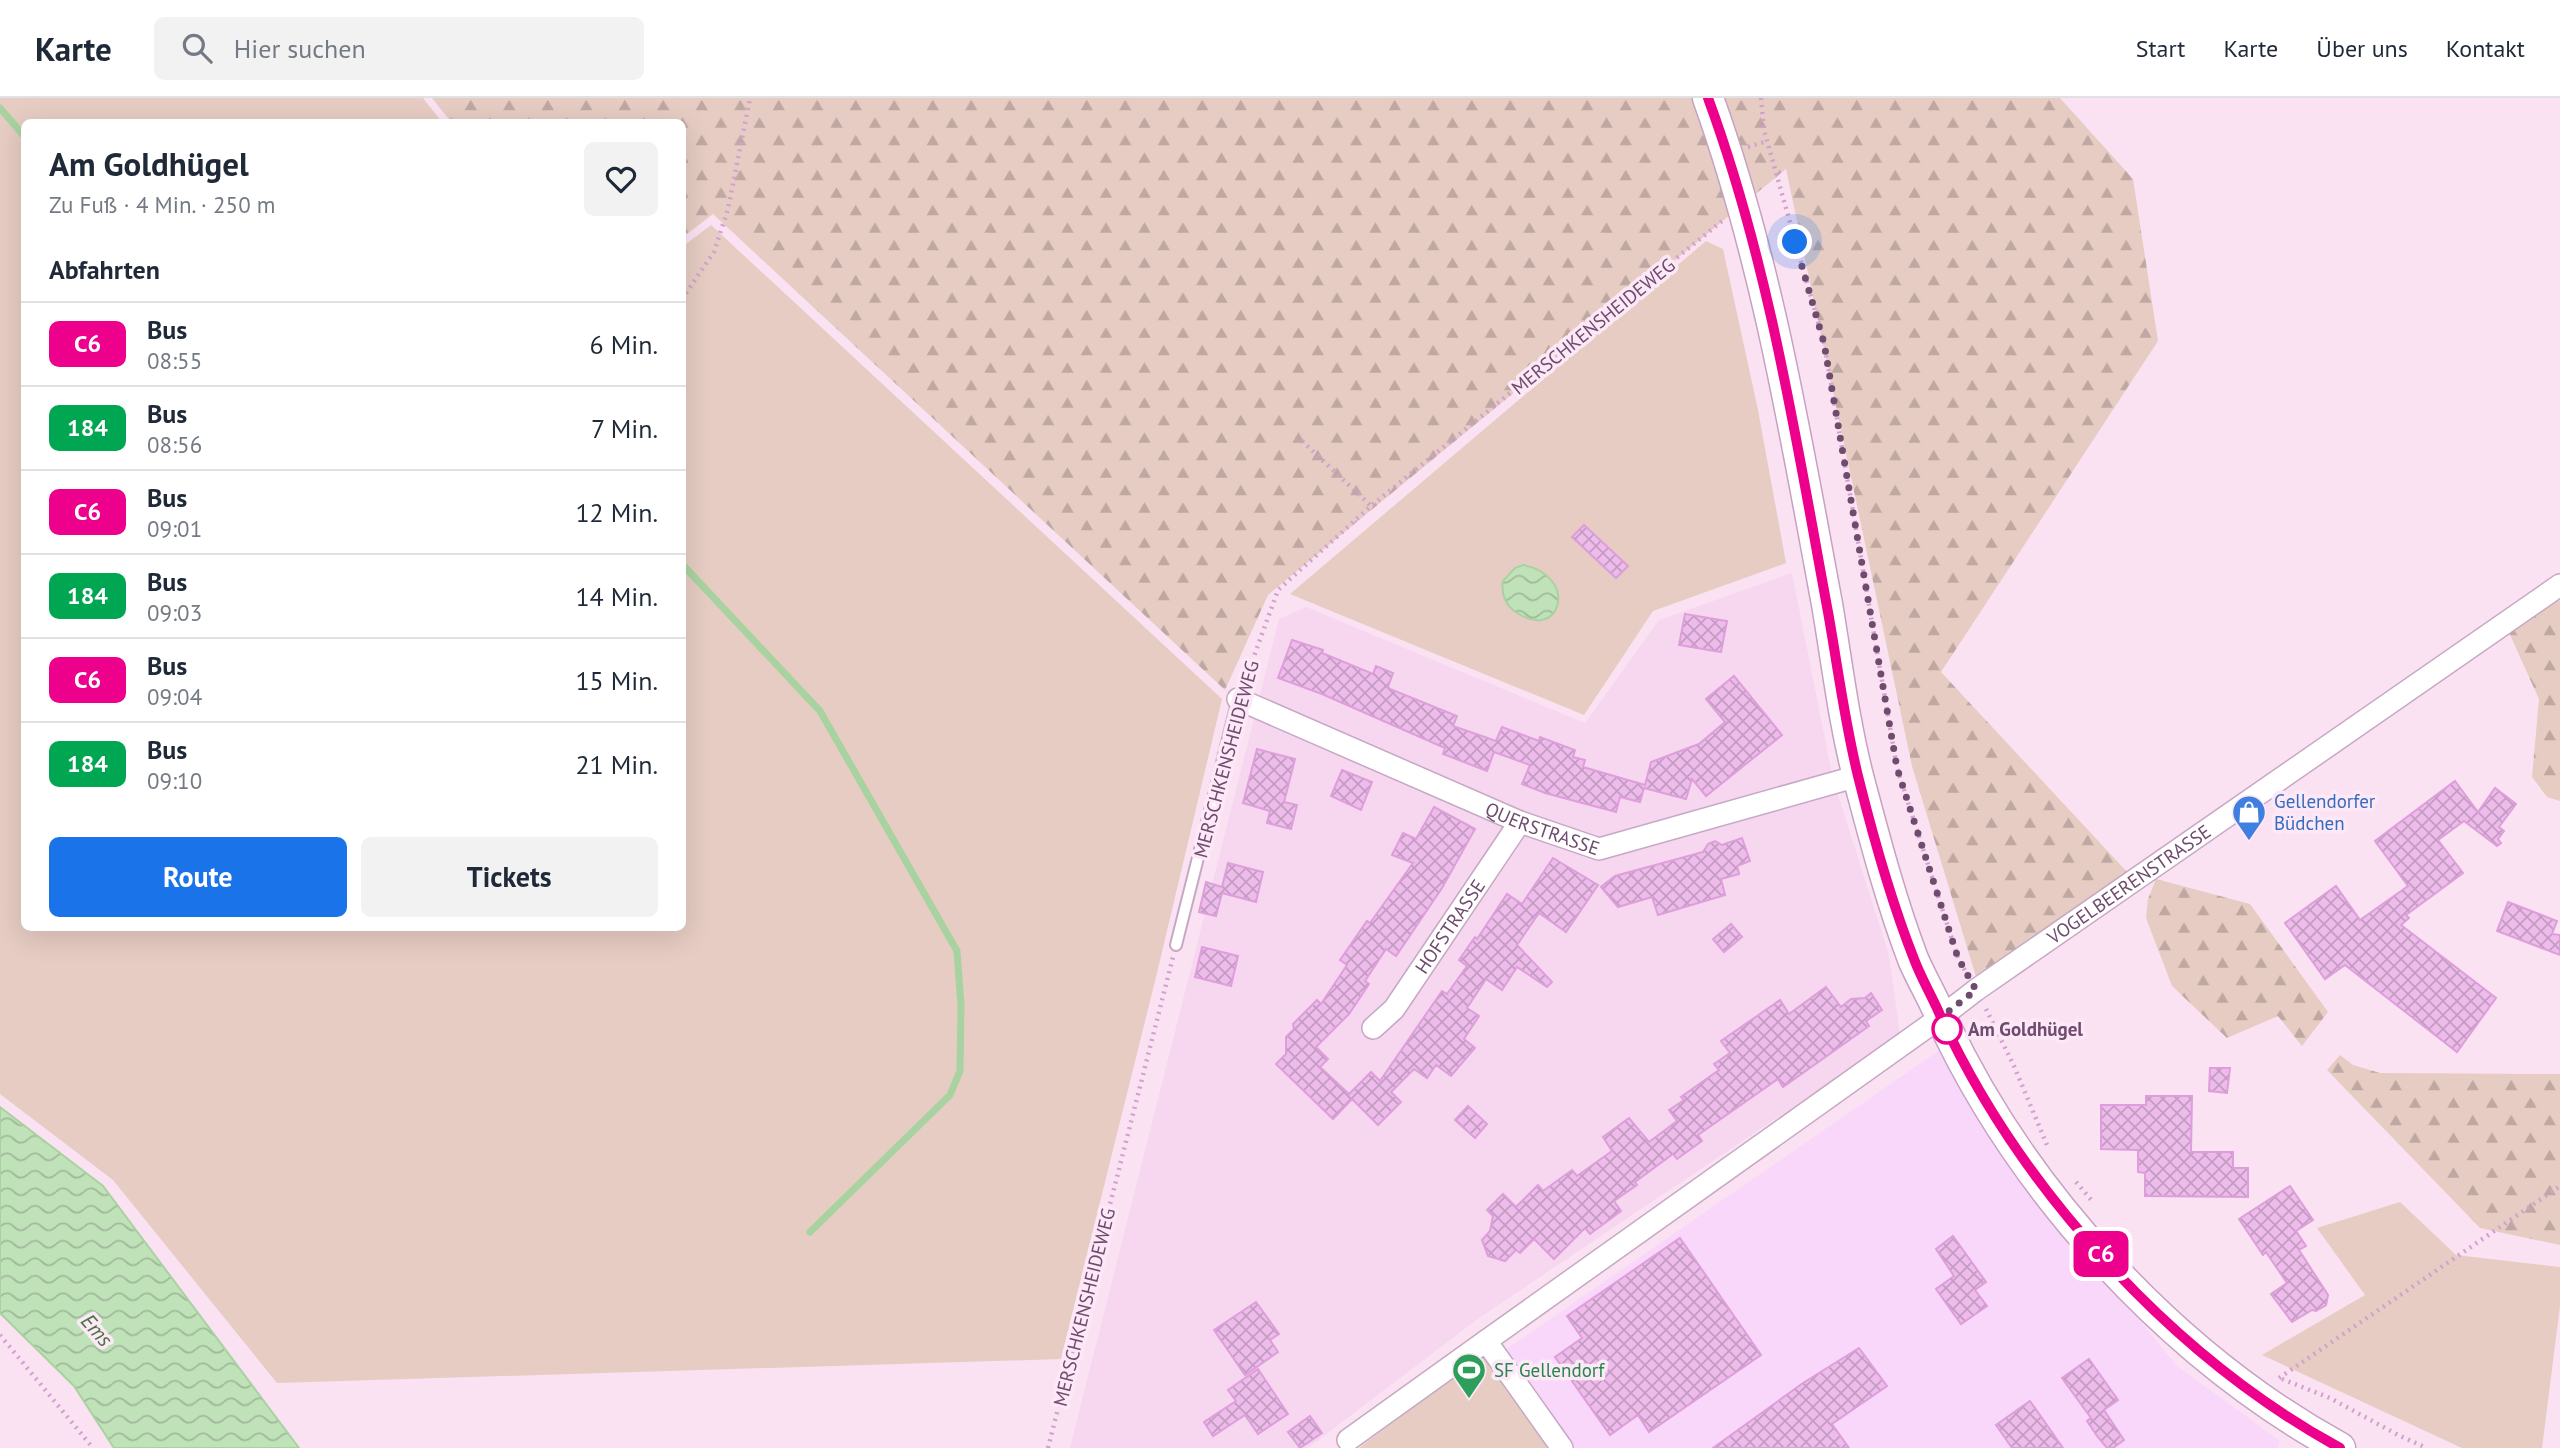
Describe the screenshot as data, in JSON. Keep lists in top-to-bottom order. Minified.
{"streets":{"street":["QUERSTRASSE","VOGELBEERENSTRASSE","HOFSTRASSE"],"lane":["MERSCHKENSHEIDEWEG"]},"crossings":[["MERSCHKENSHEIDEWEG","QUERSTRASSE"],["QUERSTRASSE","HOFSTRASSE"]],"water":["Ems"],"places":{"shop":["Gellendorfer Büdchen"],"other":["Am Goldhügel"],"sports":["SF Gellendorf"]},"lines":["bus line C6"],"page":{"header":"Karte","search":"Hier suchen","nav":["Start","Karte","Über uns","Kontakt"],"on_map":"C6","heading":[["Am Goldhügel","Zu Fuß · 4 Min. · 250 m"],"Abfahrten"],"list":[{"mark":"C6","name":"Bus","note":"08:55","value":"6 Min."},{"mark":"184","name":"Bus","note":"08:56","value":"7 Min."},{"mark":"C6","name":"Bus","note":"09:01","value":"12 Min."},{"mark":"184","name":"Bus","note":"09:03","value":"14 Min."},{"mark":"C6","name":"Bus","note":"09:04","value":"15 Min."},{"mark":"184","name":"Bus","note":"09:10","value":"21 Min."}],"buttons":["Route","Tickets"]}}
